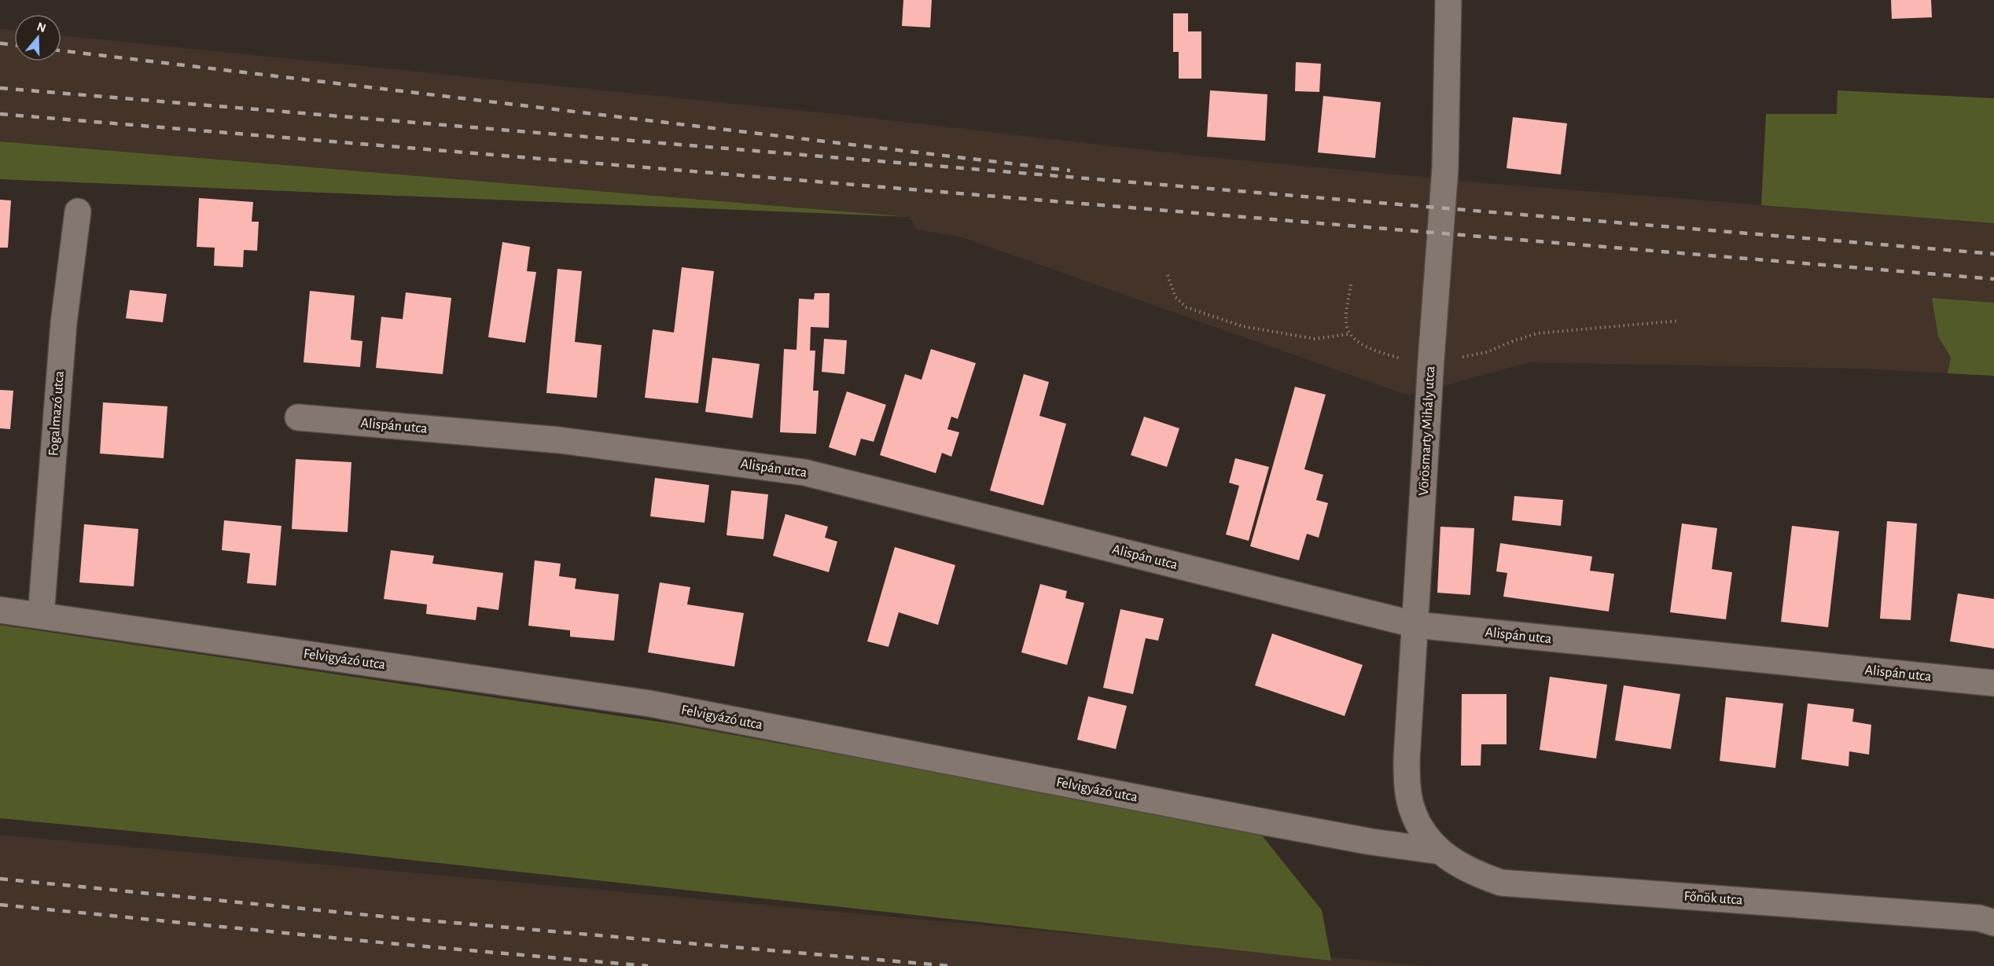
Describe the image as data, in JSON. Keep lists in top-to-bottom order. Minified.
{"streets":{"street":["Fogalmazó utca","Alispán utca","Vörösmarty Mihály utca","Felvigyázó utca","Főnök utca"]},"crossings":[["Fogalmazó utca","Felvigyázó utca"],["Alispán utca","Vörösmarty Mihály utca"],["Vörösmarty Mihály utca","Felvigyázó utca"],["Vörösmarty Mihály utca","Főnök utca"],["Felvigyázó utca","Főnök utca"]],"north":"top"}
